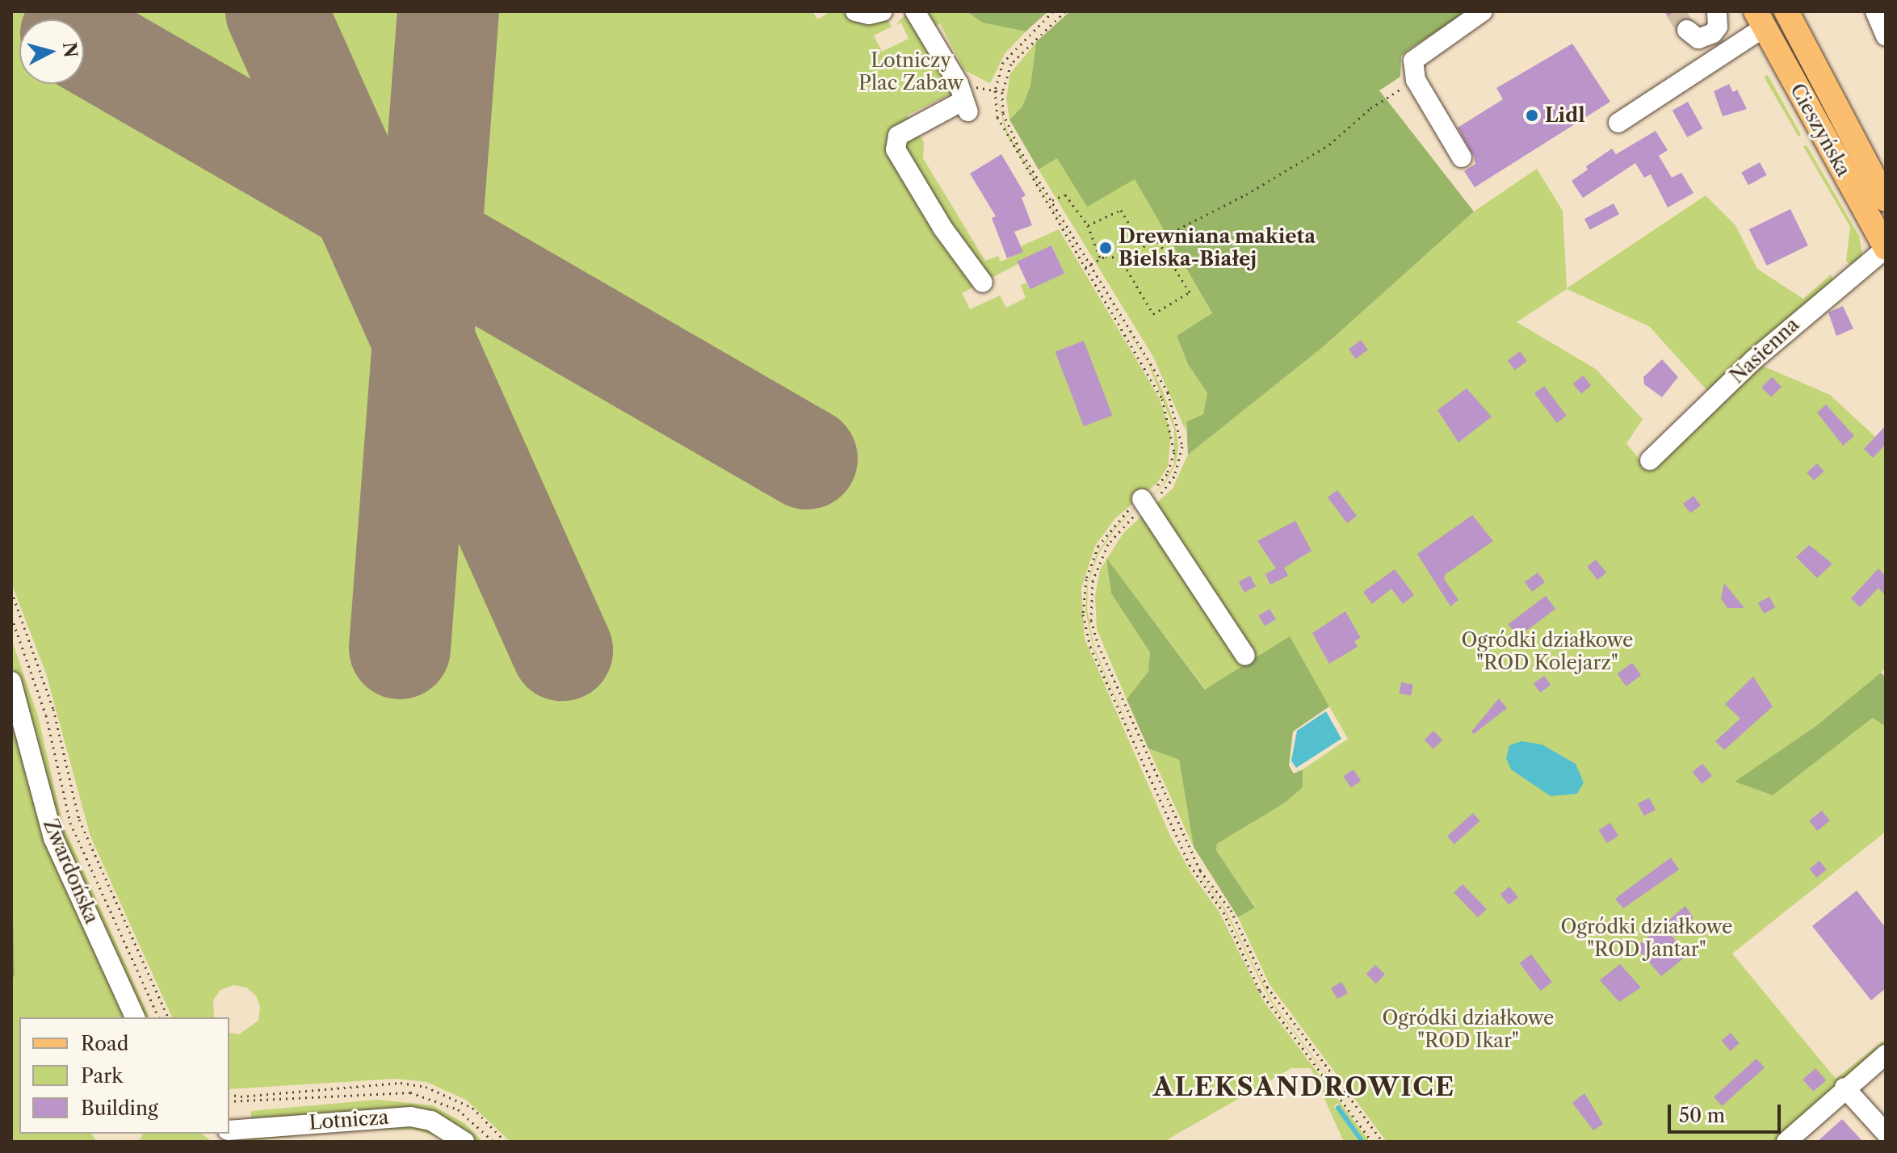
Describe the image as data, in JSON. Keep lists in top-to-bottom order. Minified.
{"streets":{"main road":["Cieszyńska"],"street":["Nasienna","Zwardońska","Lotnicza"]},"crossings":[["Cieszyńska","Nasienna"]],"districts":["ALEKSANDROWICE"],"parks":["Lotniczy Plac Zabaw","Ogródki działkowe \"ROD Kolejarz\"","Ogródki działkowe \"ROD Jantar\"","Ogródki działkowe \"ROD Ikar\""],"places":["Lidl","Drewniana makieta Bielska-Białej"],"legend":["Road","Park","Building"],"scale_bar":"50 m","north":"right"}
